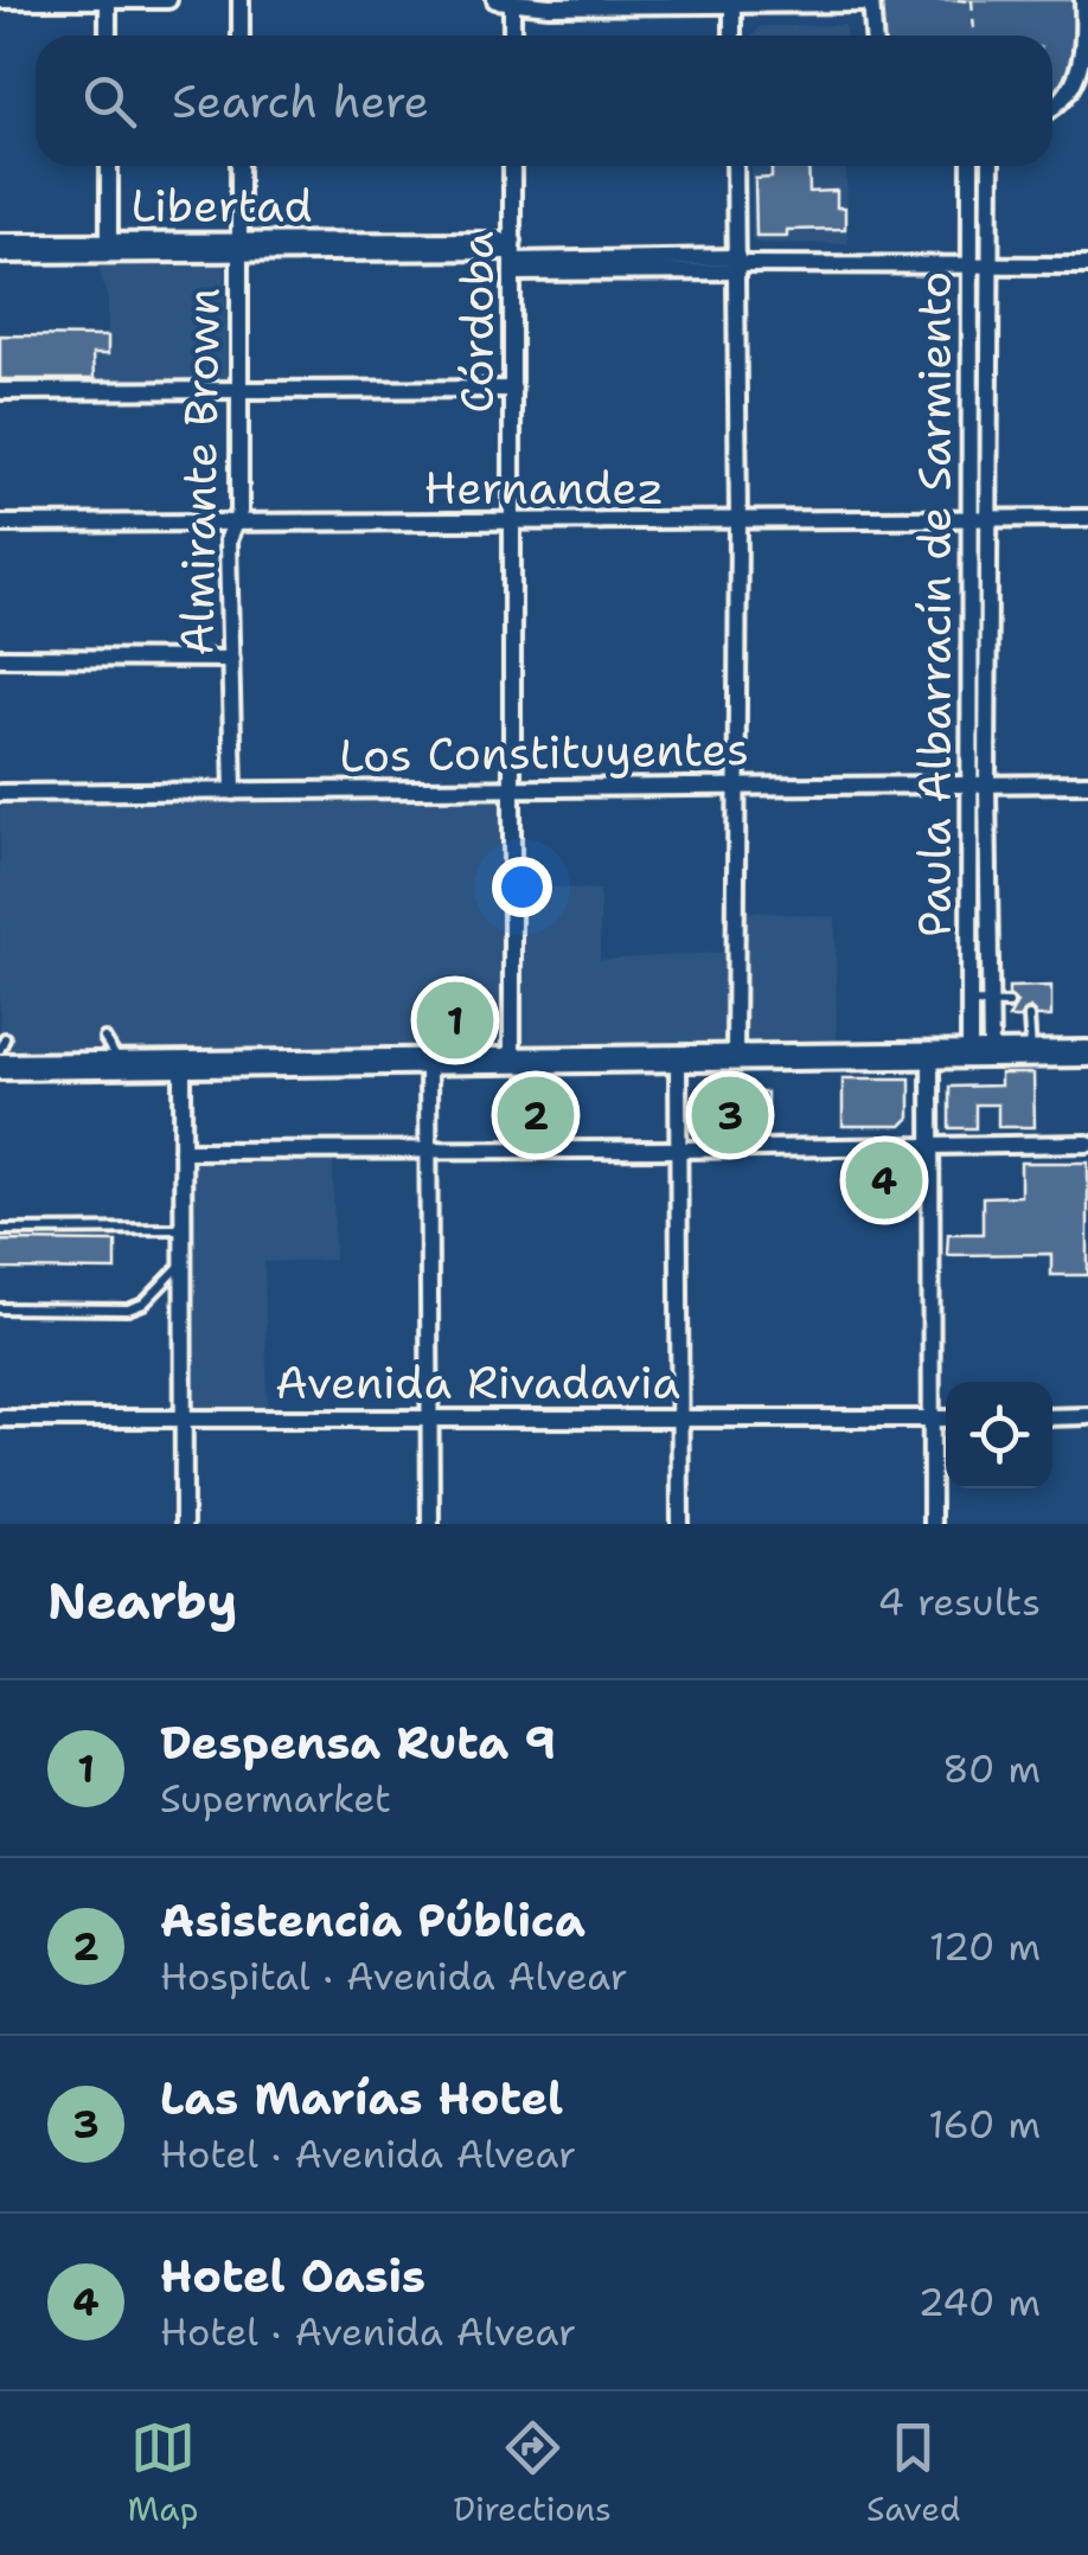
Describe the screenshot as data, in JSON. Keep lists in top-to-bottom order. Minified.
{"streets":{"street":["Libertad","Córdoba","Almirante Brown","Hernandez","Paula Albarracín de Sarmiento","Los Constituyentes","Avenida Rivadavia"]},"crossings":[["Libertad","Córdoba"],["Libertad","Almirante Brown"],["Libertad","Paula Albarracín de Sarmiento"],["Córdoba","Hernandez"],["Córdoba","Los Constituyentes"],["Almirante Brown","Hernandez"],["Almirante Brown","Los Constituyentes"],["Hernandez","Paula Albarracín de Sarmiento"],["Paula Albarracín de Sarmiento","Los Constituyentes"]],"page":{"search":"Search here","pins":["1","2","3","4"],"heading":["Nearby","4 results"],"list":[{"mark":"1","name":"Despensa Ruta 9","note":"Supermarket","value":"80 m"},{"mark":"2","name":"Asistencia Pública","note":"Hospital · Avenida Alvear","value":"120 m"},{"mark":"3","name":"Las Marías Hotel","note":"Hotel · Avenida Alvear","value":"160 m"},{"mark":"4","name":"Hotel Oasis","note":"Hotel · Avenida Alvear","value":"240 m"}],"nav":["Map","Directions","Saved"]}}
